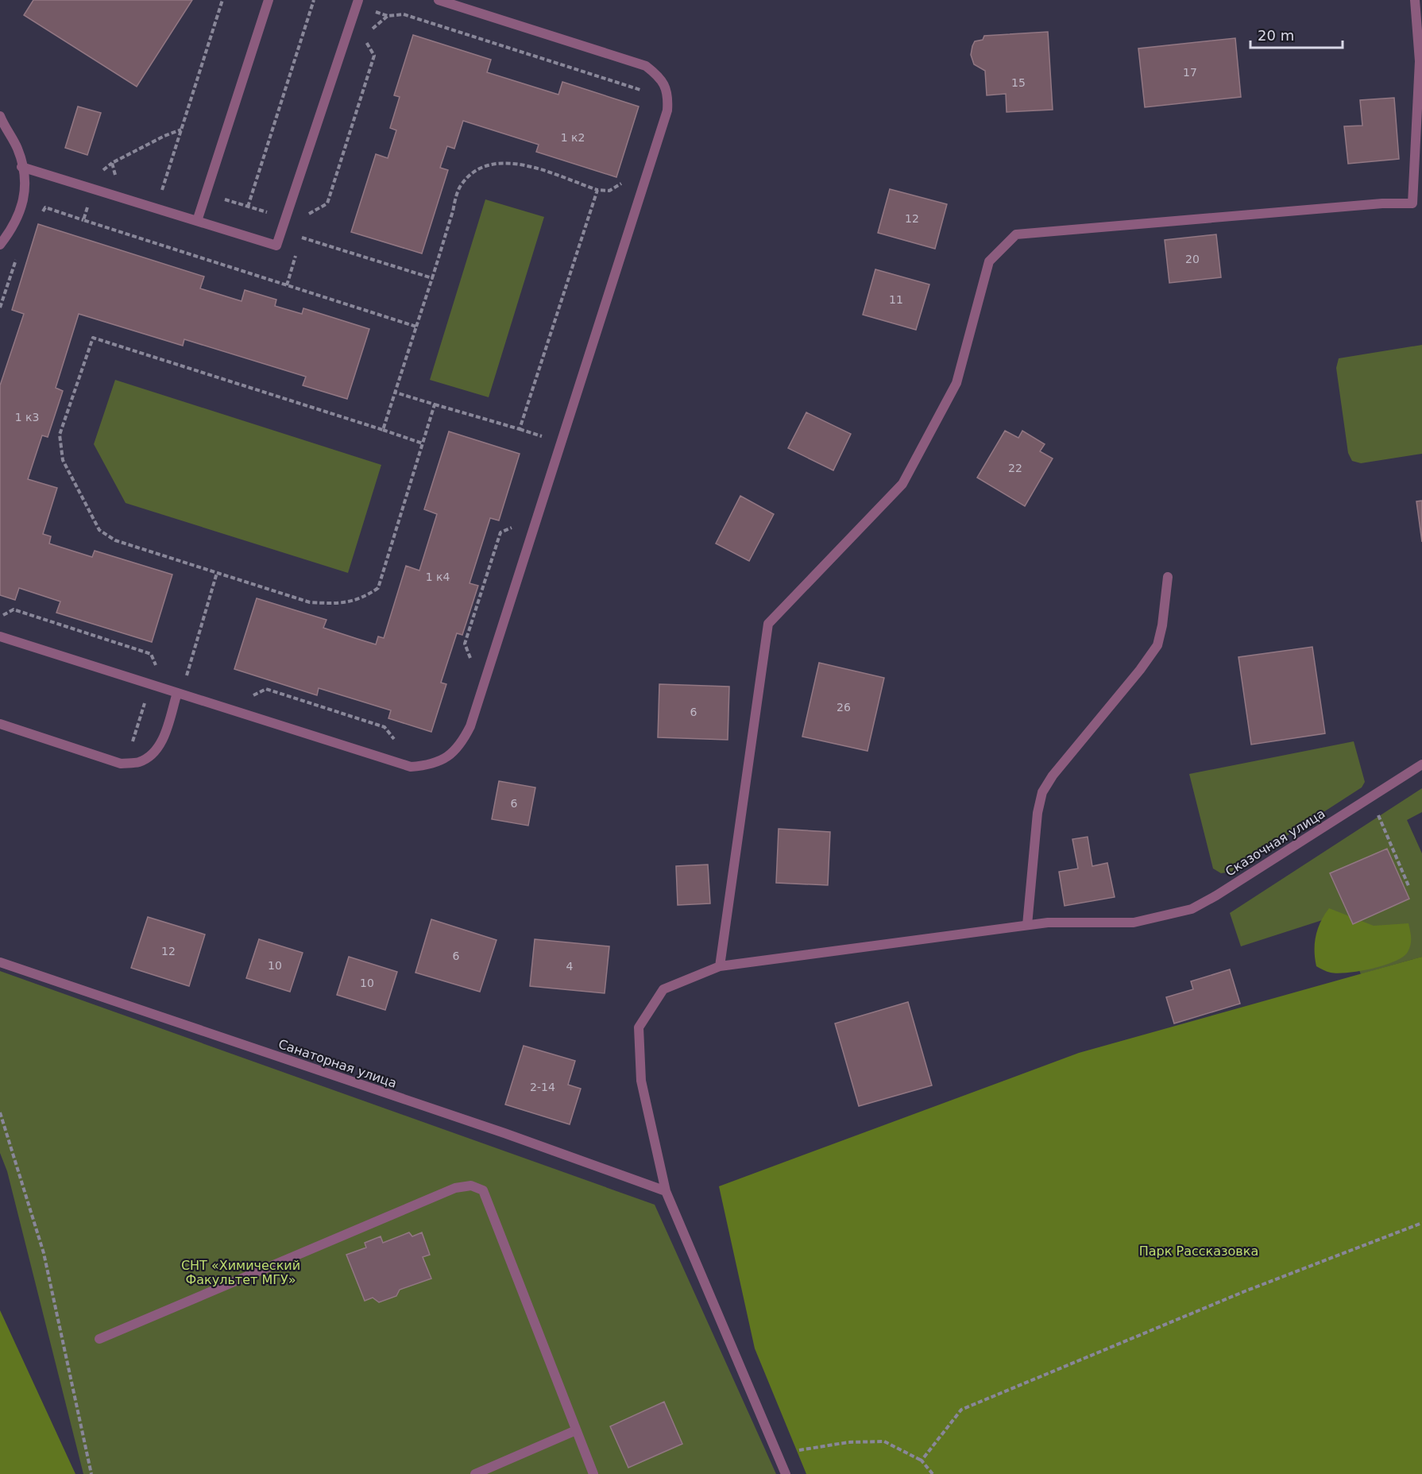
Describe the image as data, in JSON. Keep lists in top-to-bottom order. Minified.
{"streets":{"street":["Сказочная улица","Санаторная улица"]},"crossings":[["Сказочная улица","Санаторная улица"]],"parks":["Парк Рассказовка","СНТ «Химический Факультет МГУ»"],"house_numbers":["17","15","1 к2","12","20","11","1 к3","22","1 к4","26","6","6","12","6","10","4","10","2-14"],"scale_bar":"20 m"}
